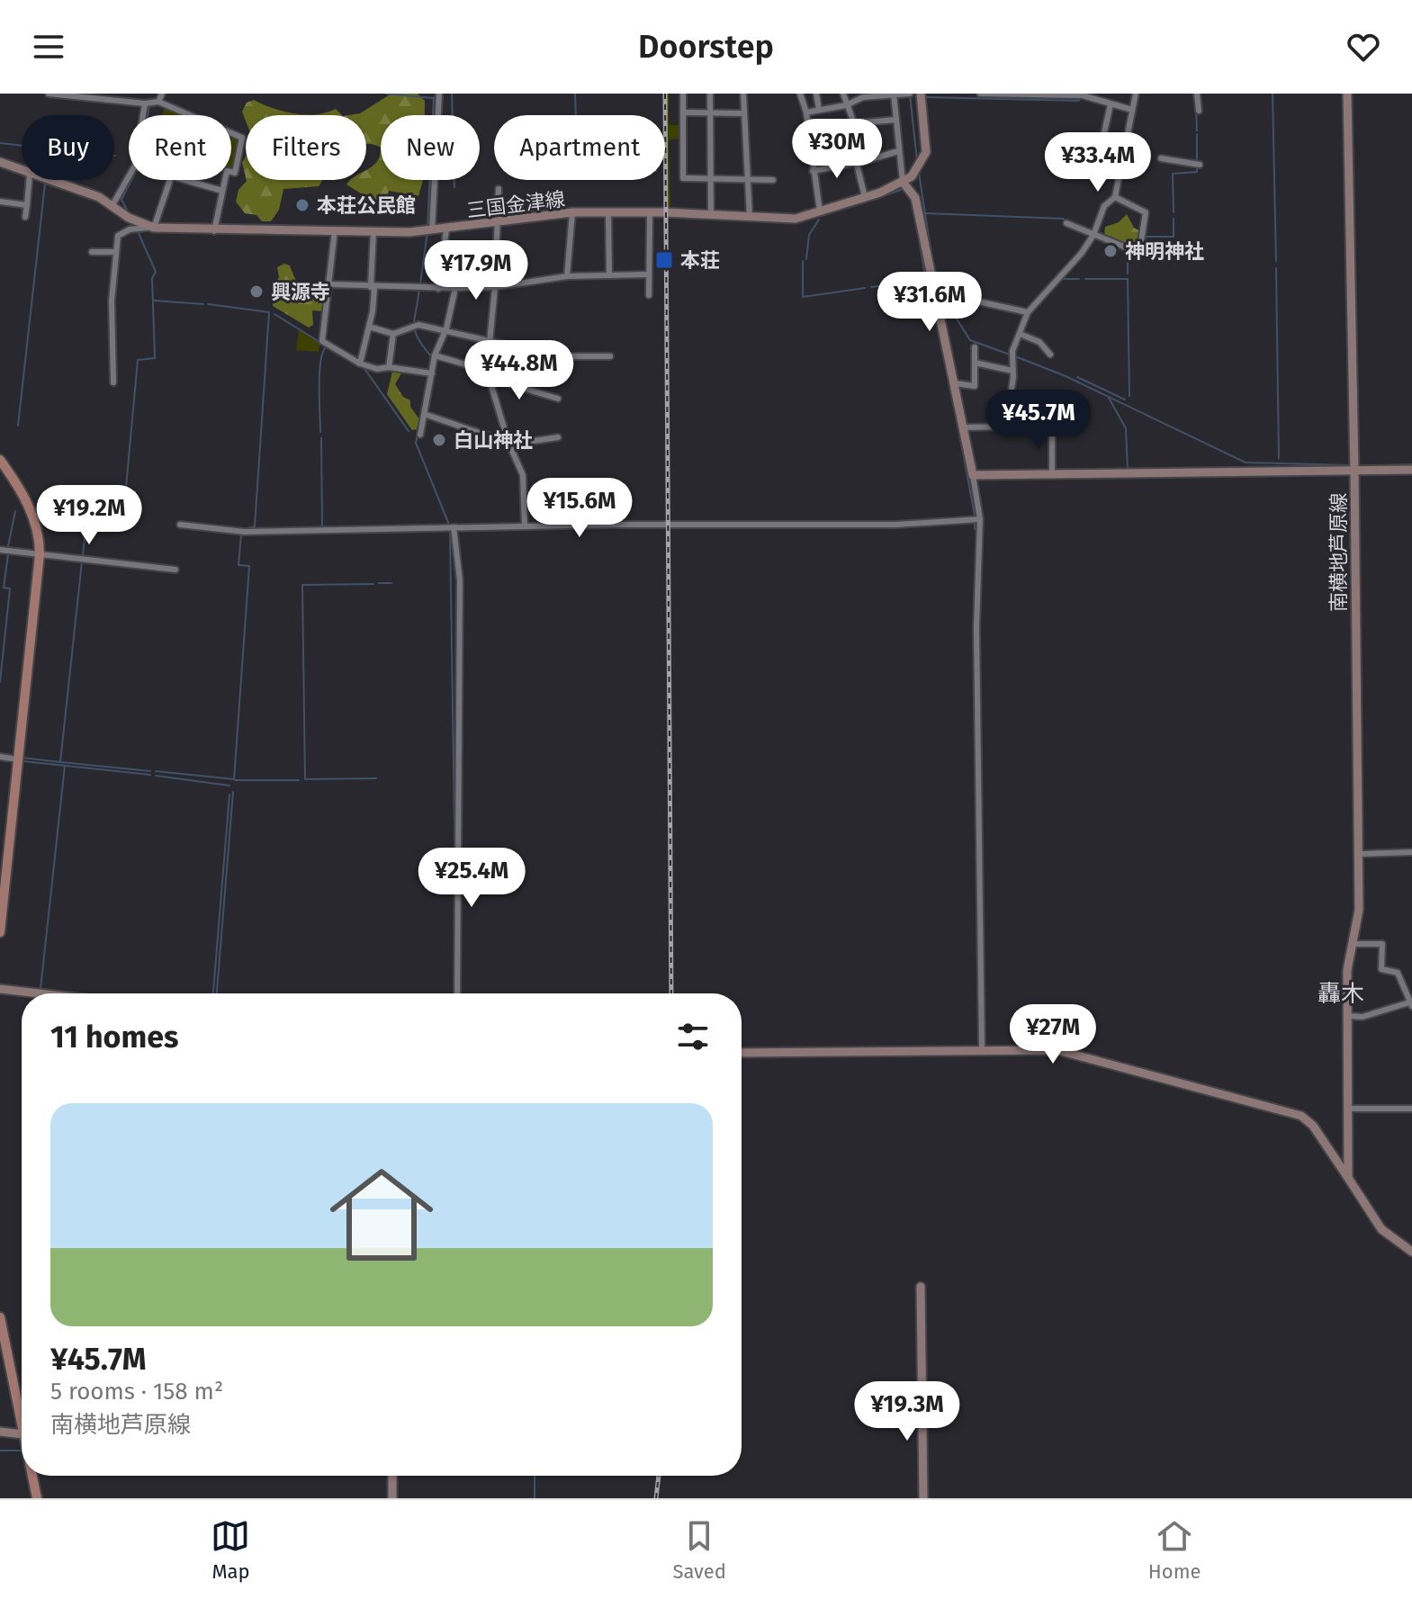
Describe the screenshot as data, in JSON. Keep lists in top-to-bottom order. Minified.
{"streets":{"main road":["三国金津線","南横地芦原線"]},"districts":["轟木"],"places":{"other":["本荘公民館","神明神社","興源寺","白山神社"],"transit":["本荘"]},"page":{"header":"Doorstep","chip":["Buy","Rent","Filters","New","Apartment"],"price":["¥30M","¥33.4M","¥17.9M","¥31.6M","¥44.8M","¥45.7M","¥15.6M","¥19.2M","¥25.4M","¥27M","¥19.3M"],"heading":"11 homes","list":[{"name":"¥45.7M","note":"5 rooms · 158 m² · 南横地芦原線"}],"tabs":["Map","Saved","Home"]}}
